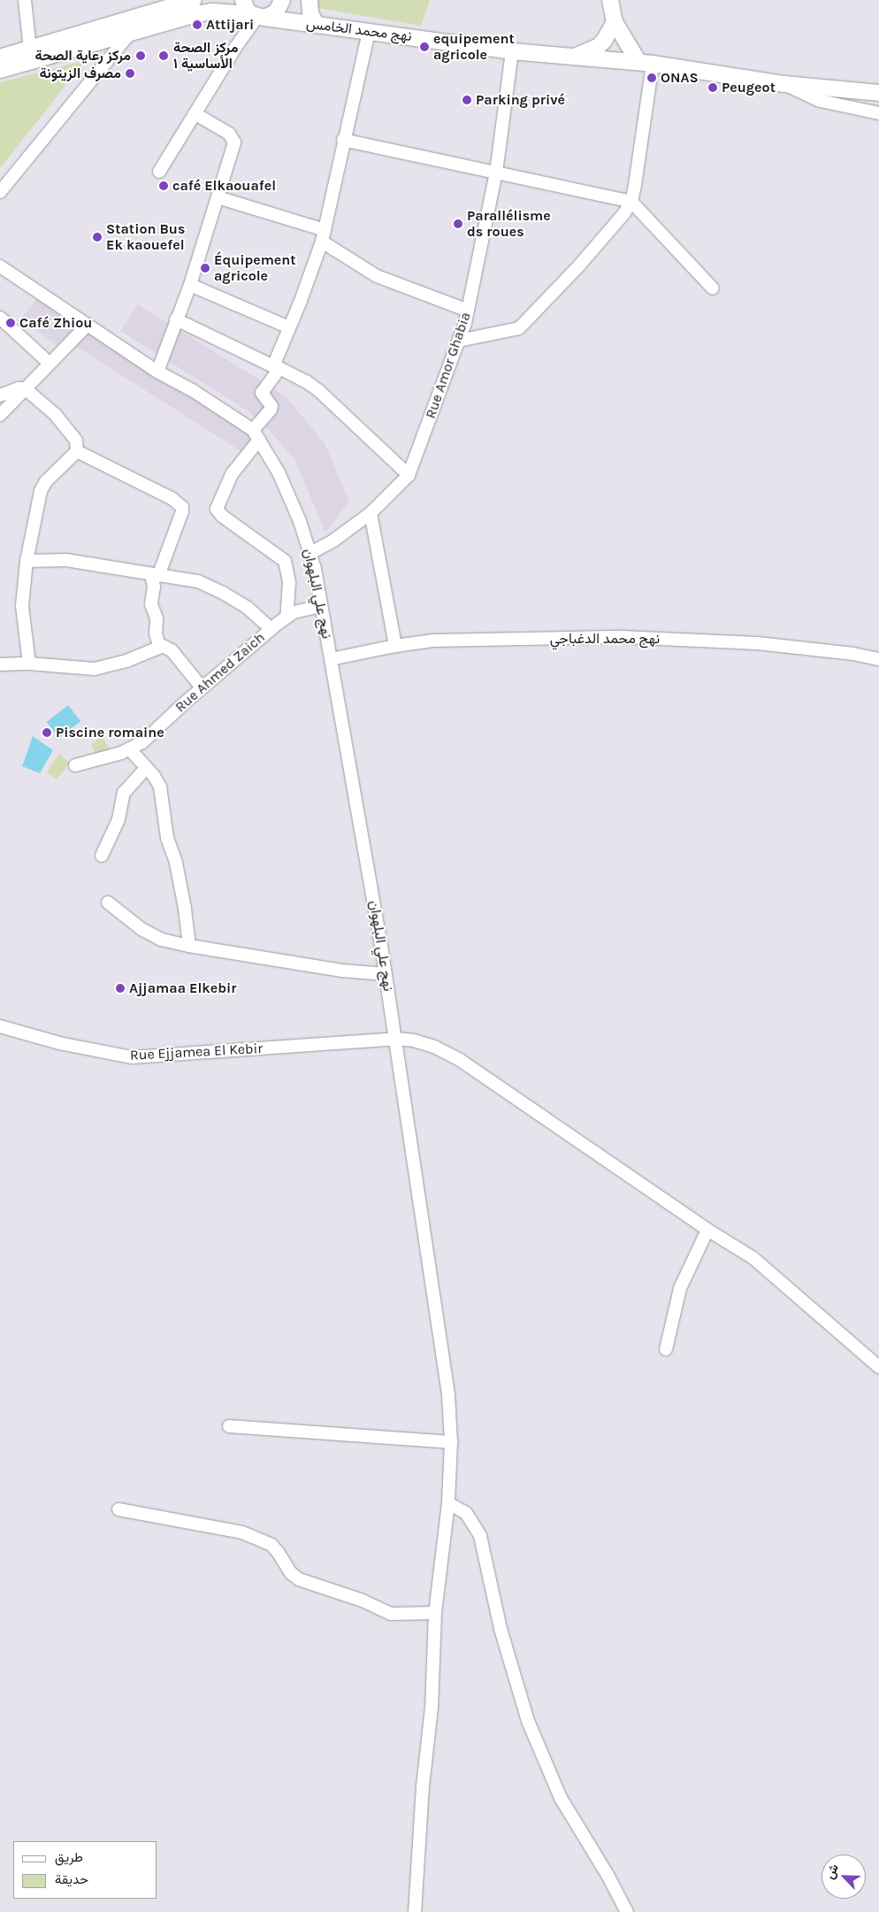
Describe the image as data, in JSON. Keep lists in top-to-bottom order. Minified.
{"streets":{"main road":["نهج محمد الخامس"],"street":["Rue Amor Ghabia","نهج علي البلهوان","نهج محمد الدغباجي","Rue Ahmed Zaich","Rue Ejjamea El Kebir"]},"crossings":[["نهج محمد الخامس","Rue Amor Ghabia"],["Rue Amor Ghabia","نهج علي البلهوان"],["نهج علي البلهوان","نهج محمد الدغباجي"],["نهج علي البلهوان","Rue Ahmed Zaich"],["نهج علي البلهوان","Rue Ejjamea El Kebir"]],"places":["Attijari","equipement agricole","مركز رعاية الصحة","مركز الصحة الأساسية ١","مصرف الزيتونة","ONAS","Peugeot","Parking privé","café Elkaouafel","Parallélisme ds roues","Station Bus Ek kaouefel","Équipement agricole","Café Zhiou","Piscine romaine","Ajjamaa Elkebir"],"legend":["طريق","حديقة"],"north":"top left"}
